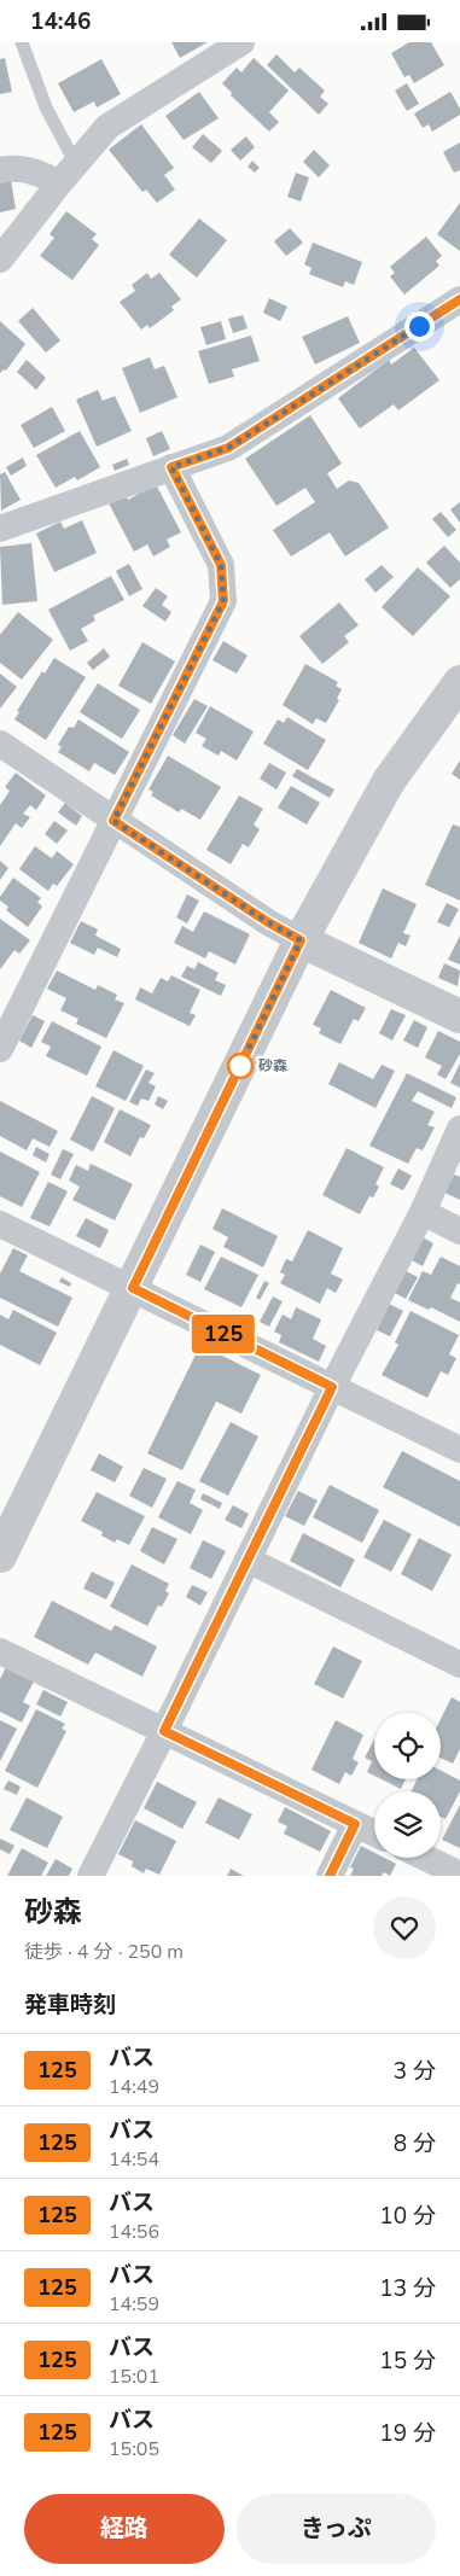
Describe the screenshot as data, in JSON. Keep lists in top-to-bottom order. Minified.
{"places":["砂森"],"lines":["bus line 125"],"page":{"status":"14:46","on_map":"125","heading":[["砂森","徒歩 · 4 分 · 250 m"],"発車時刻"],"list":[{"mark":"125","name":"バス","note":"14:49","value":"3 分"},{"mark":"125","name":"バス","note":"14:54","value":"8 分"},{"mark":"125","name":"バス","note":"14:56","value":"10 分"},{"mark":"125","name":"バス","note":"14:59","value":"13 分"},{"mark":"125","name":"バス","note":"15:01","value":"15 分"},{"mark":"125","name":"バス","note":"15:05","value":"19 分"}],"buttons":["経路","きっぷ"]}}
